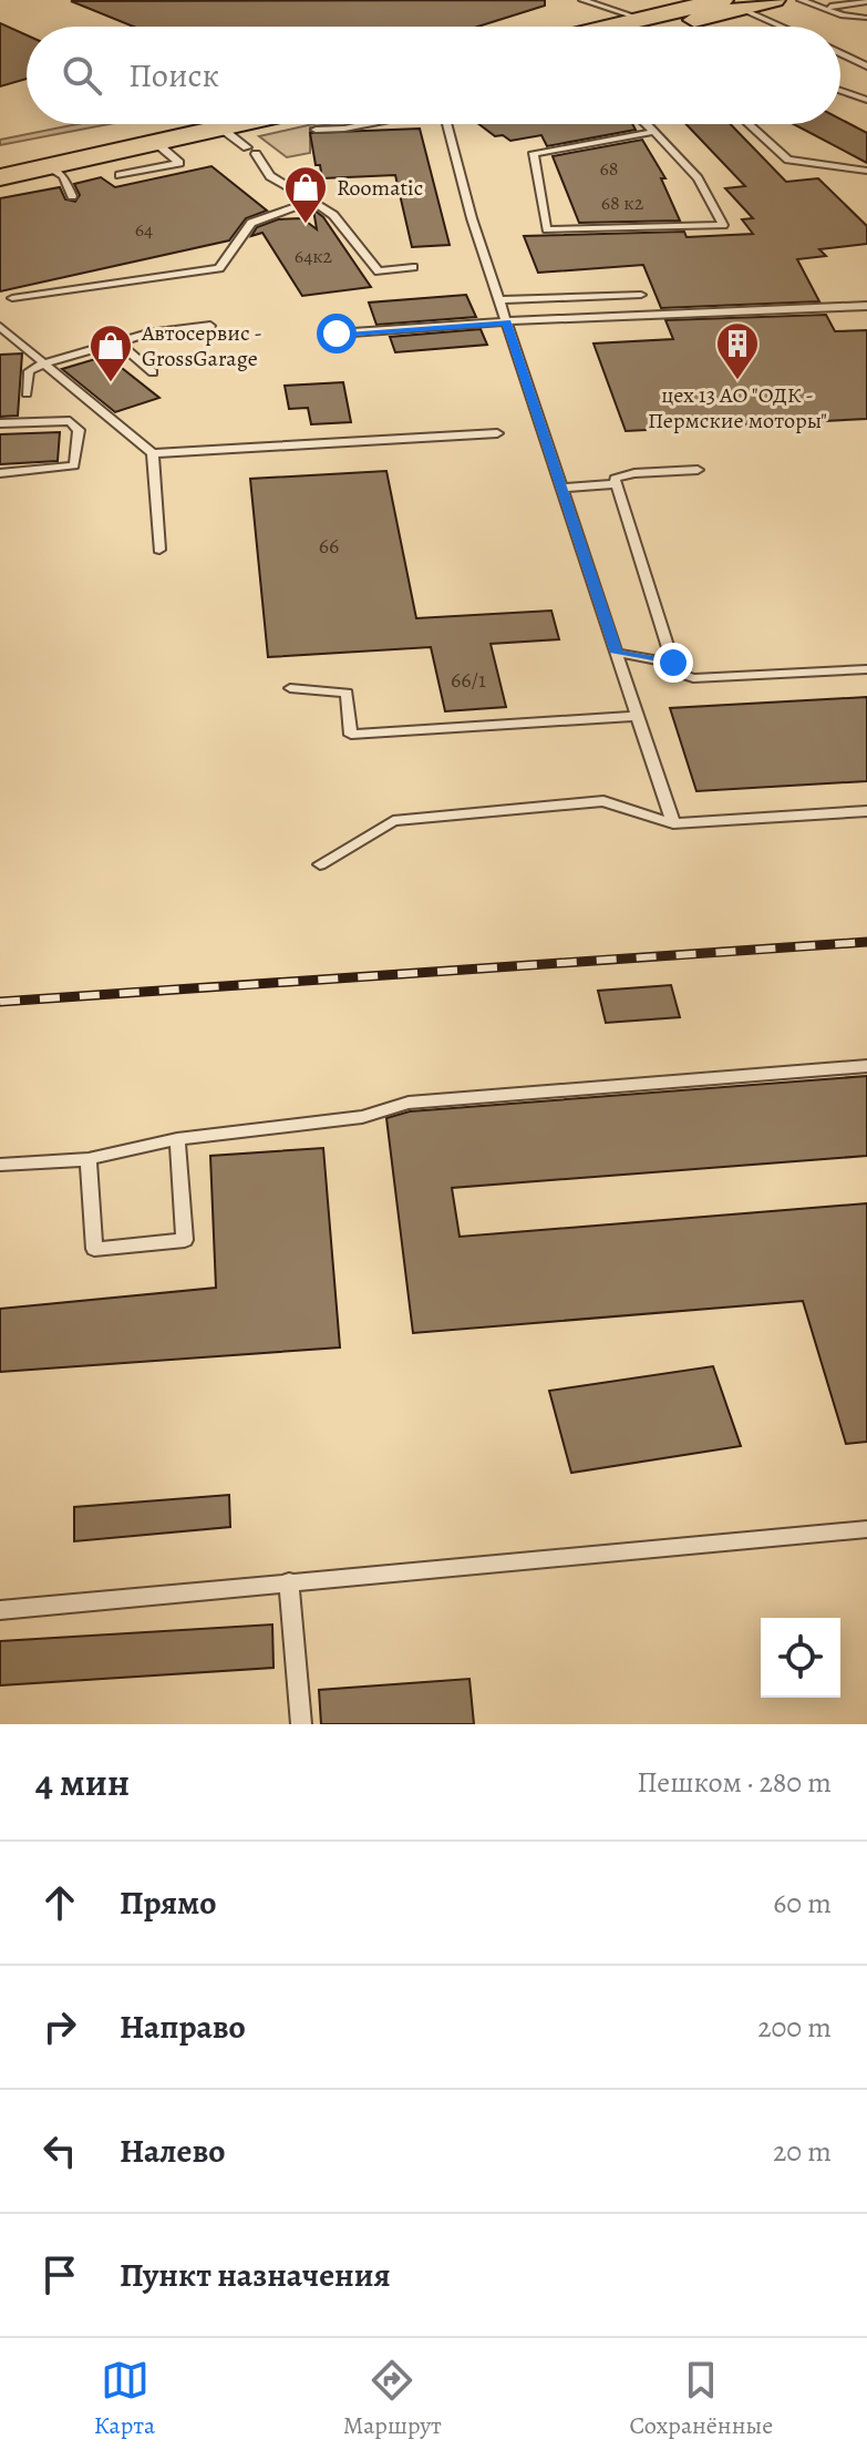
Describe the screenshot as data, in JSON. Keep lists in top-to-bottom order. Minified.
{"places":{"shop":["Roomatic","Автосервис - GrossGarage"],"building":["цех 13 АО \"ОДК - Пермские моторы\""]},"house_numbers":["68","68 к2","64","64к2","66","66/1"],"page":{"search":"Поиск","heading":["4 мин","Пешком · 280 m"],"list":[["Прямо","60 m"],["Направо","200 m"],["Налево","20 m"],"Пункт назначения"],"nav":["Карта","Маршрут","Сохранённые"]}}
